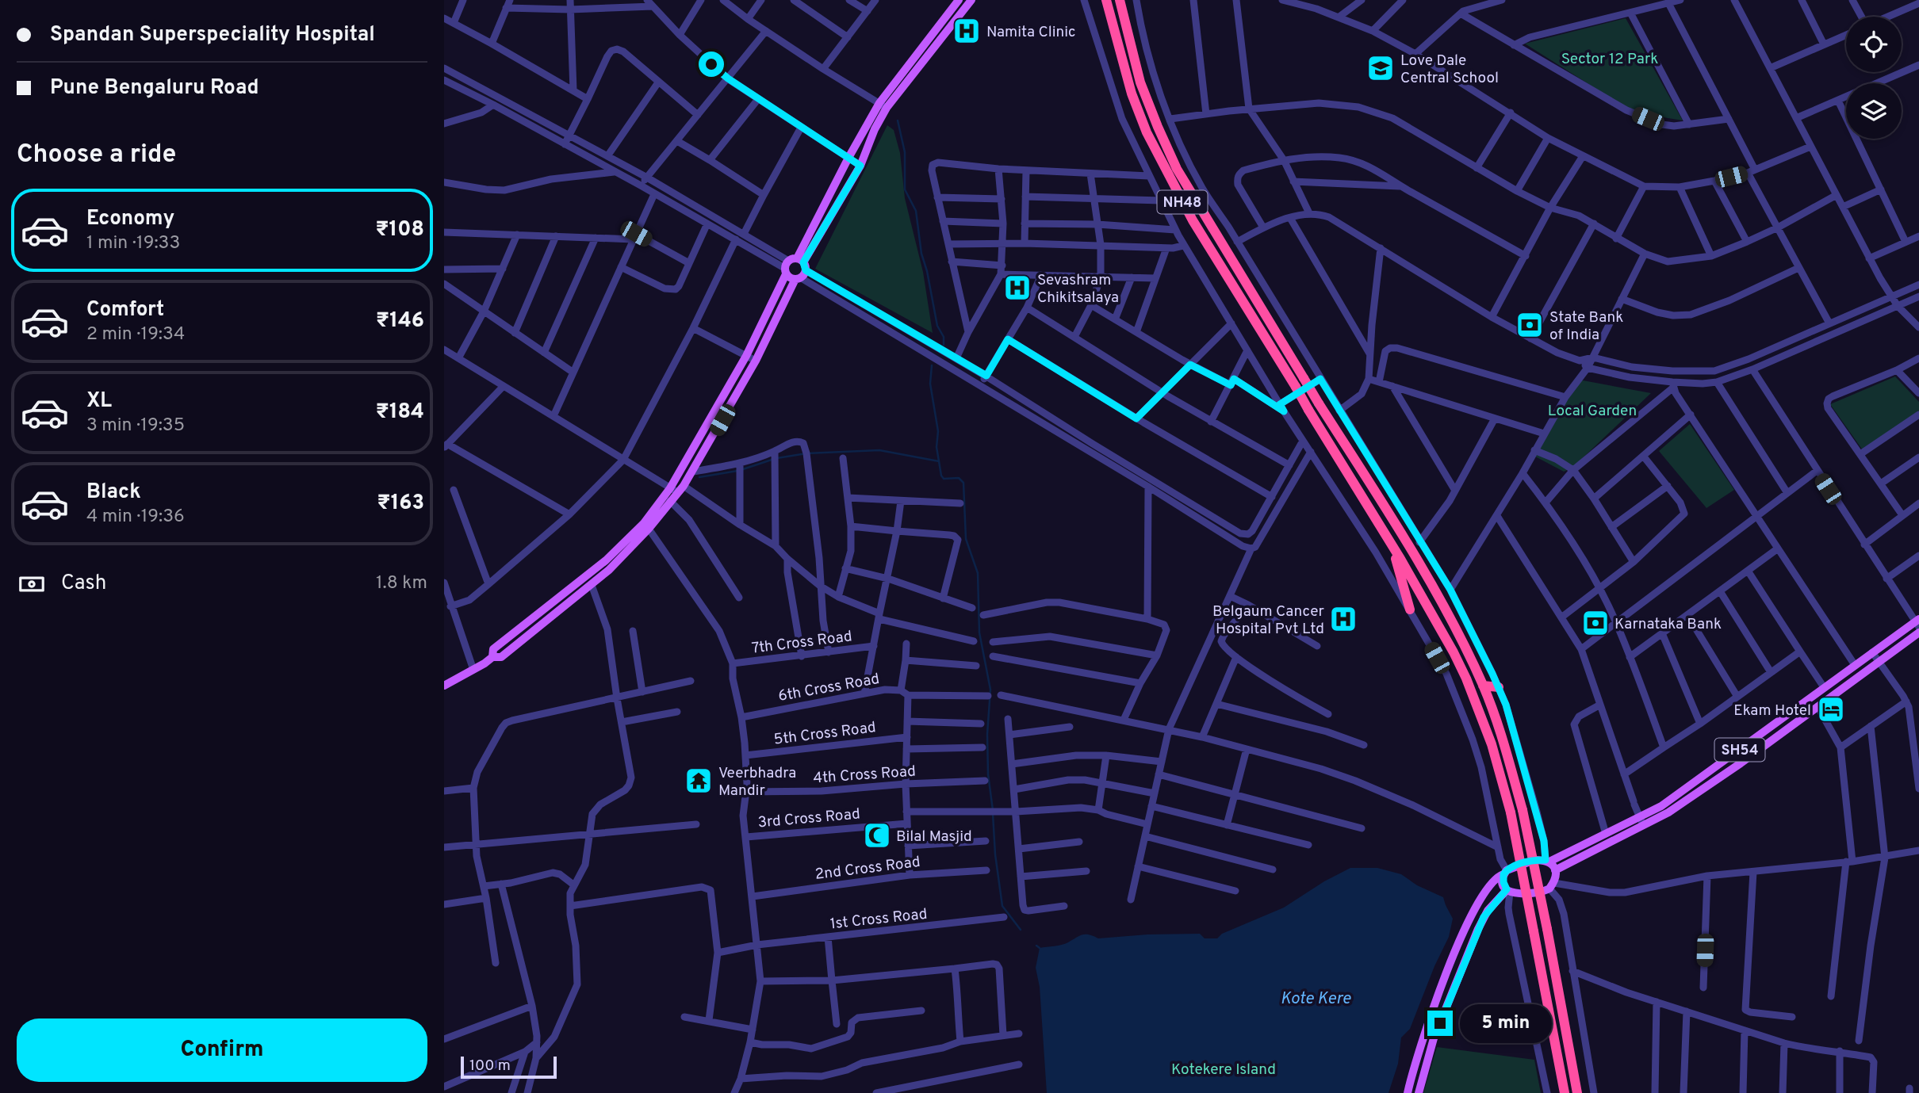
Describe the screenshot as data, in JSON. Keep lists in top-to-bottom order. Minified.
{"streets":{"highway":["NH48"],"main road":["SH54"],"street":["7th Cross Road","6th Cross Road","5th Cross Road","4th Cross Road","3rd Cross Road","2nd Cross Road","1st Cross Road"]},"water":["Kote Kere"],"parks":["Sector 12 Park","Local Garden","Kotekere Island"],"places":{"hospital":["Namita Clinic","Sevashram Chikitsalaya","Belgaum Cancer Hospital Pvt Ltd"],"school or university":["Love Dale Central School"],"bank":["State Bank of India","Karnataka Bank"],"hotel":["Ekam Hotel"],"temple":["Veerbhadra Mandir"],"mosque":["Bilal Masjid"]},"scale_bar":"100 m","page":{"banner":["Spandan Superspeciality Hospital","Pune Bengaluru Road"],"heading":"Choose a ride","list":[{"name":"Economy","note":"1 min · 19:33","value":"₹108"},{"name":"Comfort","note":"2 min · 19:34","value":"₹146"},{"name":"XL","note":"3 min · 19:35","value":"₹184"},{"name":"Black","note":"4 min · 19:36","value":"₹163"}],"pay":["Cash","1.8 km"],"bubble":"5 min","buttons":"Confirm","scale":"100 m"}}
